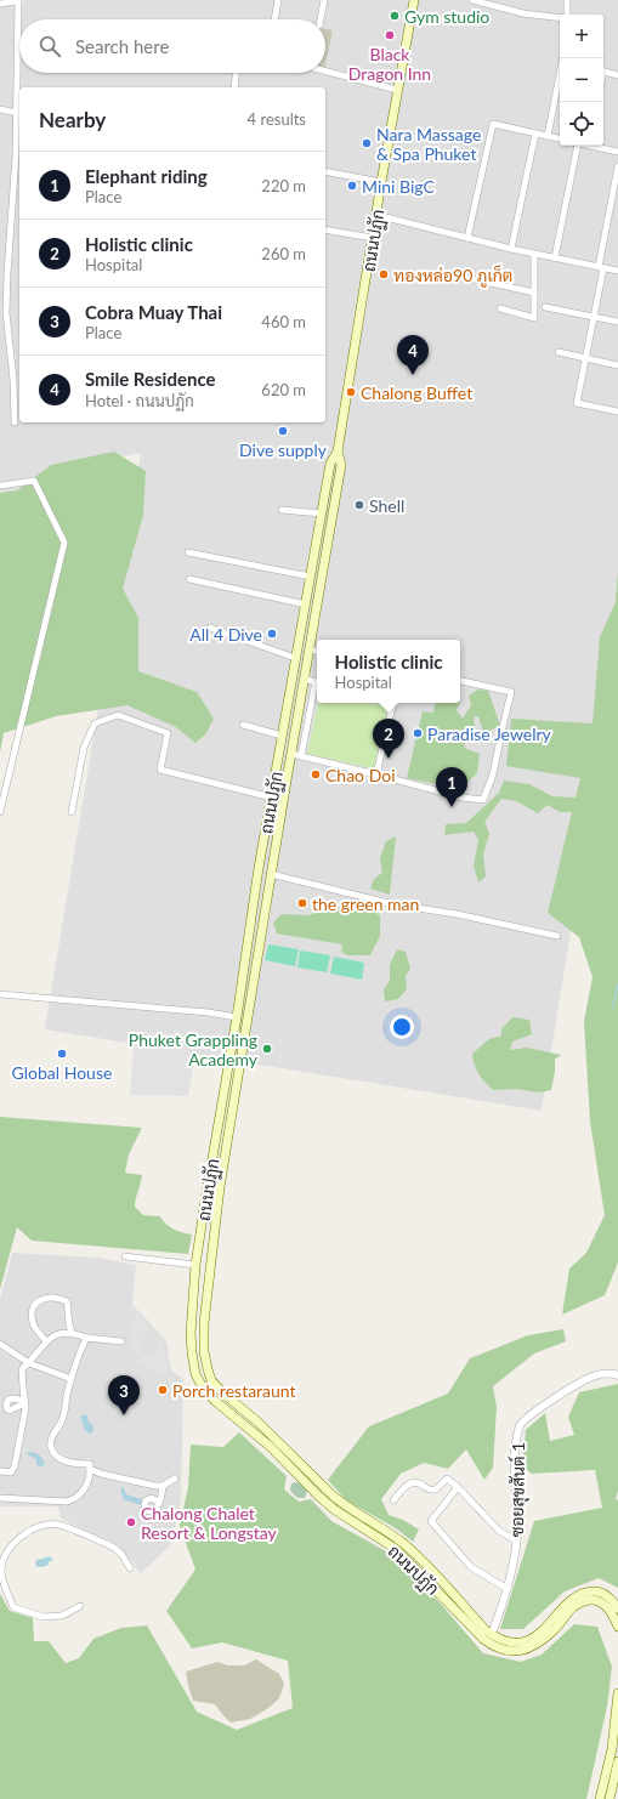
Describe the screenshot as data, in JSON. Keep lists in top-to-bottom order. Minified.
{"streets":{"main road":["ถนนปฏัก"],"street":["ซอยสุขสันต์ 1"]},"crossings":[["ถนนปฏัก","ซอยสุขสันต์ 1"]],"places":["Gym studio","Black Dragon Inn","Nara Massage & Spa Phuket","Mini BigC","ทองหล่อ90 ภูเก็ต","Chalong Buffet","Dive supply","Shell","All 4 Dive","Paradise Jewelry","Chao Doi","the green man","Phuket Grappling Academy","Global House","Porch restaraunt","Chalong Chalet Resort & Longstay"],"page":{"map_buttons":["+","−"],"search":"Search here","heading":["Nearby","4 results"],"list":[{"mark":"1","name":"Elephant riding","note":"Place","value":"220 m"},{"mark":"2","name":"Holistic clinic","note":"Hospital","value":"260 m"},{"mark":"3","name":"Cobra Muay Thai","note":"Place","value":"460 m"},{"mark":"4","name":"Smile Residence","note":"Hotel · ถนนปฏัก","value":"620 m"}],"pins":["4","2","1","3"],"popup":["Holistic clinic","Hospital"]}}
